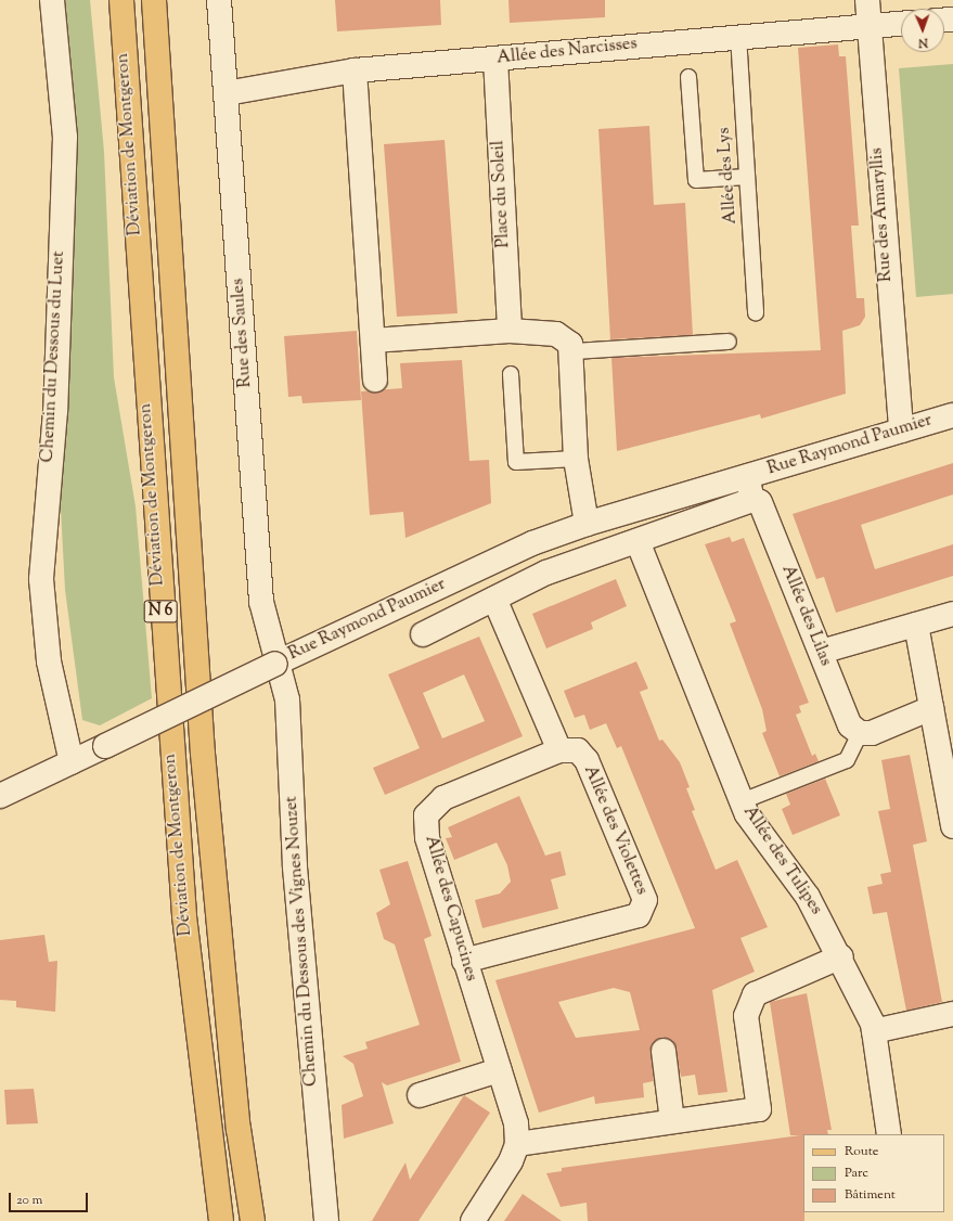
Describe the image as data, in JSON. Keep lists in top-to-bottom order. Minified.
{"streets":{"main road":["Déviation de Montgeron","N 6"],"street":["Allée des Narcisses","Place du Soleil","Rue des Amaryllis","Rue des Saules","Chemin du Dessous du Luet","Rue Raymond Paumier","Allée des Lilas","Allée des Violettes","Allée des Tulipes","Allée des Capucines","Chemin du Dessous des Vignes Nouzet"],"lane":["Allée des Lys"]},"crossings":[["Allée des Narcisses","Allée des Lys"],["Allée des Narcisses","Place du Soleil"],["Allée des Narcisses","Rue des Amaryllis"],["Allée des Narcisses","Rue des Saules"],["Rue des Amaryllis","Rue Raymond Paumier"],["Rue des Saules","Rue Raymond Paumier"],["Rue des Saules","Chemin du Dessous des Vignes Nouzet"],["Chemin du Dessous du Luet","Rue Raymond Paumier"],["Rue Raymond Paumier","Allée des Lilas"],["Rue Raymond Paumier","Allée des Tulipes"],["Rue Raymond Paumier","Chemin du Dessous des Vignes Nouzet"],["Allée des Violettes","Allée des Capucines"]],"legend":["Route","Parc","Bâtiment"],"scale_bar":"20 m","north":"bottom"}
